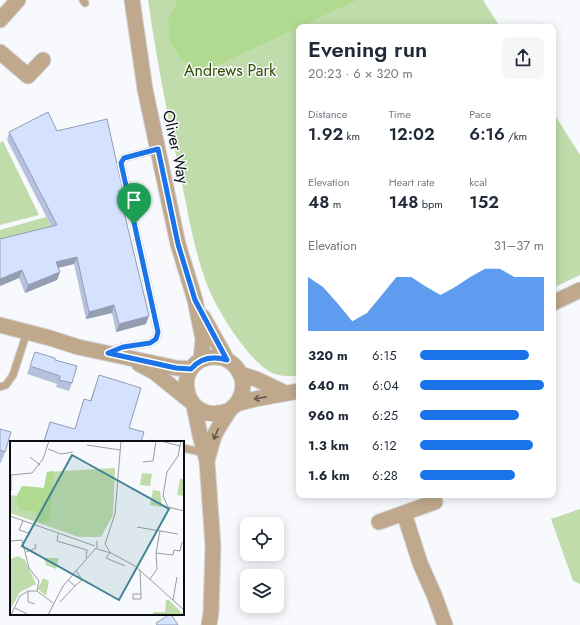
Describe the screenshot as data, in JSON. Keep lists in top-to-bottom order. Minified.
{"streets":{"street":["Oliver Way"]},"parks":["Andrews Park"],"page":{"heading":["Evening run","20:23 · 6 × 320 m"],"stats":[["Distance","1.92 km"],["Time","12:02"],["Pace","6:16 /km"],["Elevation","48 m"],["Heart rate","148 bpm"],["kcal","152"]],"chart":["Elevation","31–37 m"],"list":[{"name":"320 m","note":"6:15"},{"name":"640 m","note":"6:04"},{"name":"960 m","note":"6:25"},{"name":"1.3 km","note":"6:12"},{"name":"1.6 km","note":"6:28"}]}}
